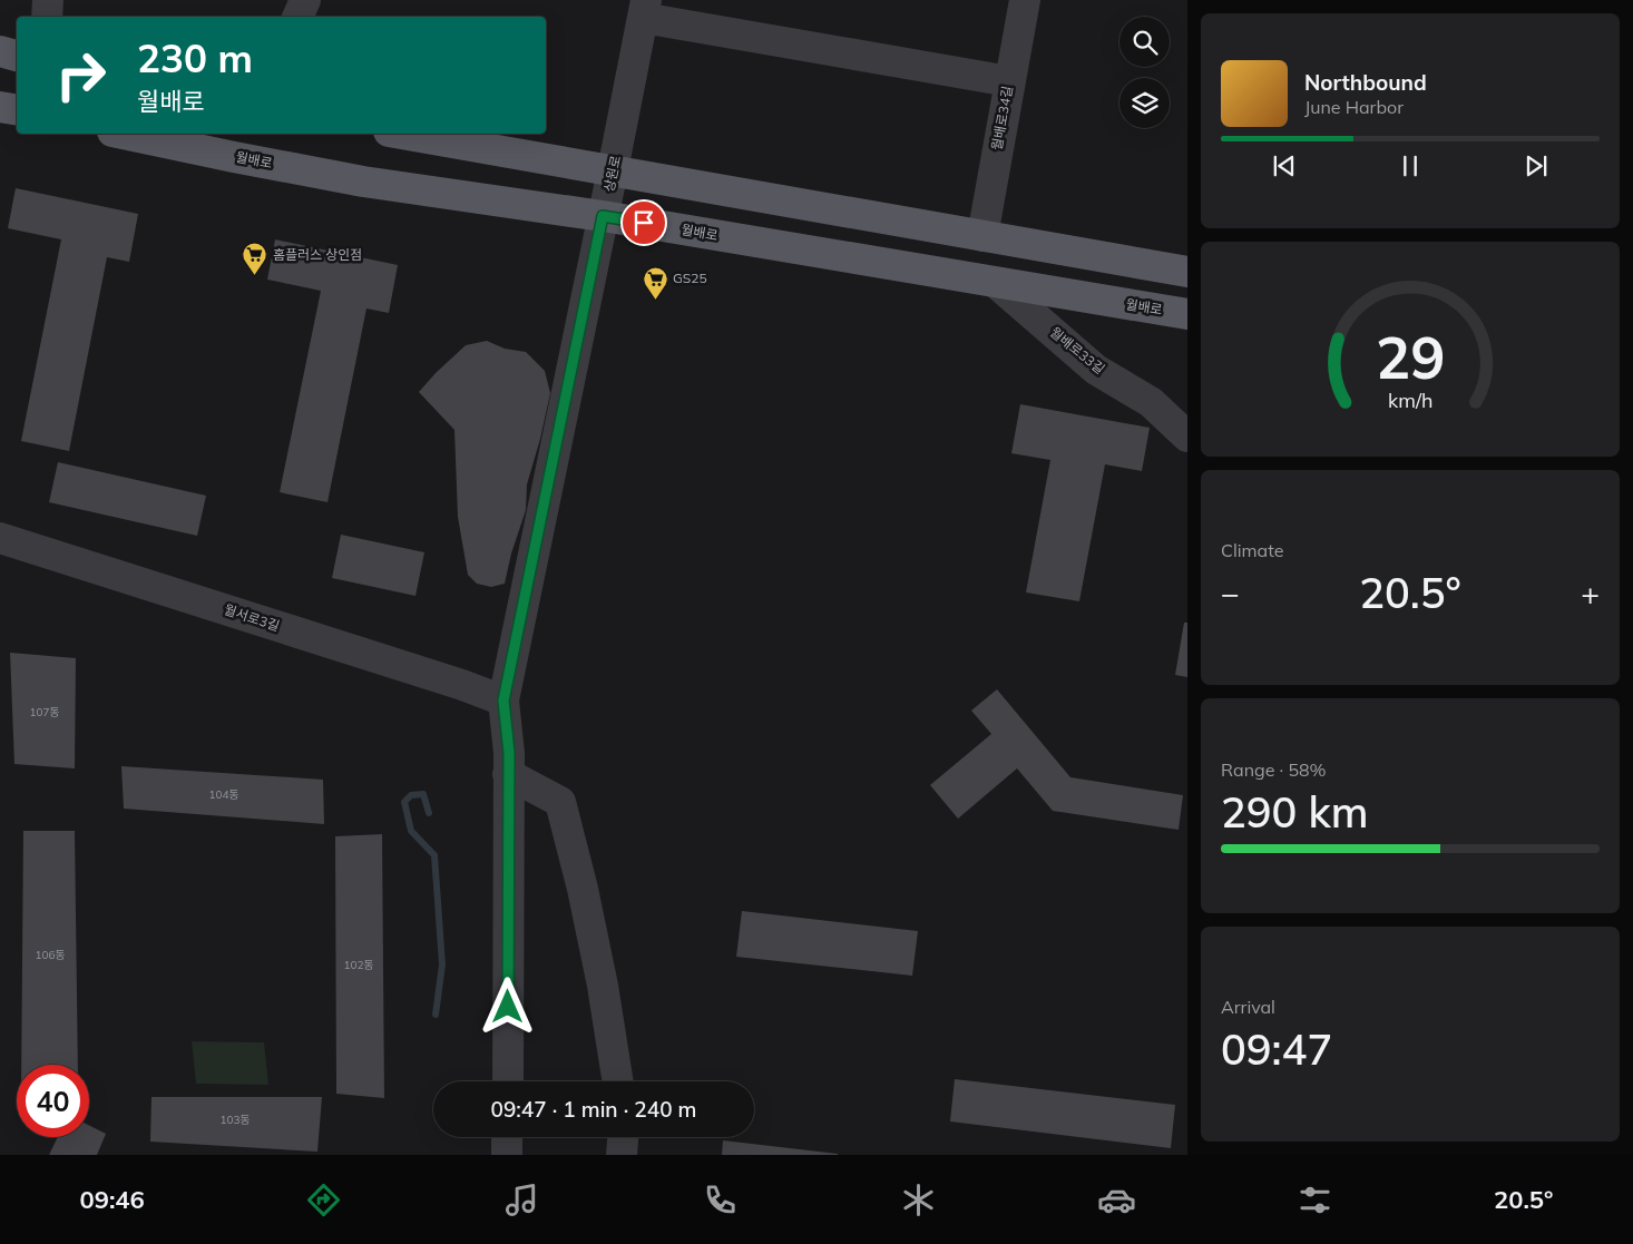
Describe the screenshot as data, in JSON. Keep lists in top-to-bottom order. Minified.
{"streets":{"main road":["월배로"],"street":["월배로34길","상원로","월배로33길","월서로3길"]},"crossings":[["월배로34길","상원로"],["월배로","상원로"],["월배로","월배로33길"],["상원로","월서로3길"]],"places":{"supermarket":["홈플러스 상인점","GS25"]},"house_numbers":["107동","104동","106동","102동","103동"],"page":{"turn":["230 m","월배로"],"song":["Northbound","June Harbor"],"tile":["Climate",["Range · 58%","290 km"],["Arrival","09:47"]],"heat":["−","20.5°","+"],"limit":"40","trip":"09:47 · 1 min · 240 m","tabs":["09:46","20.5°"],"gauge":["29","km/h"]}}
